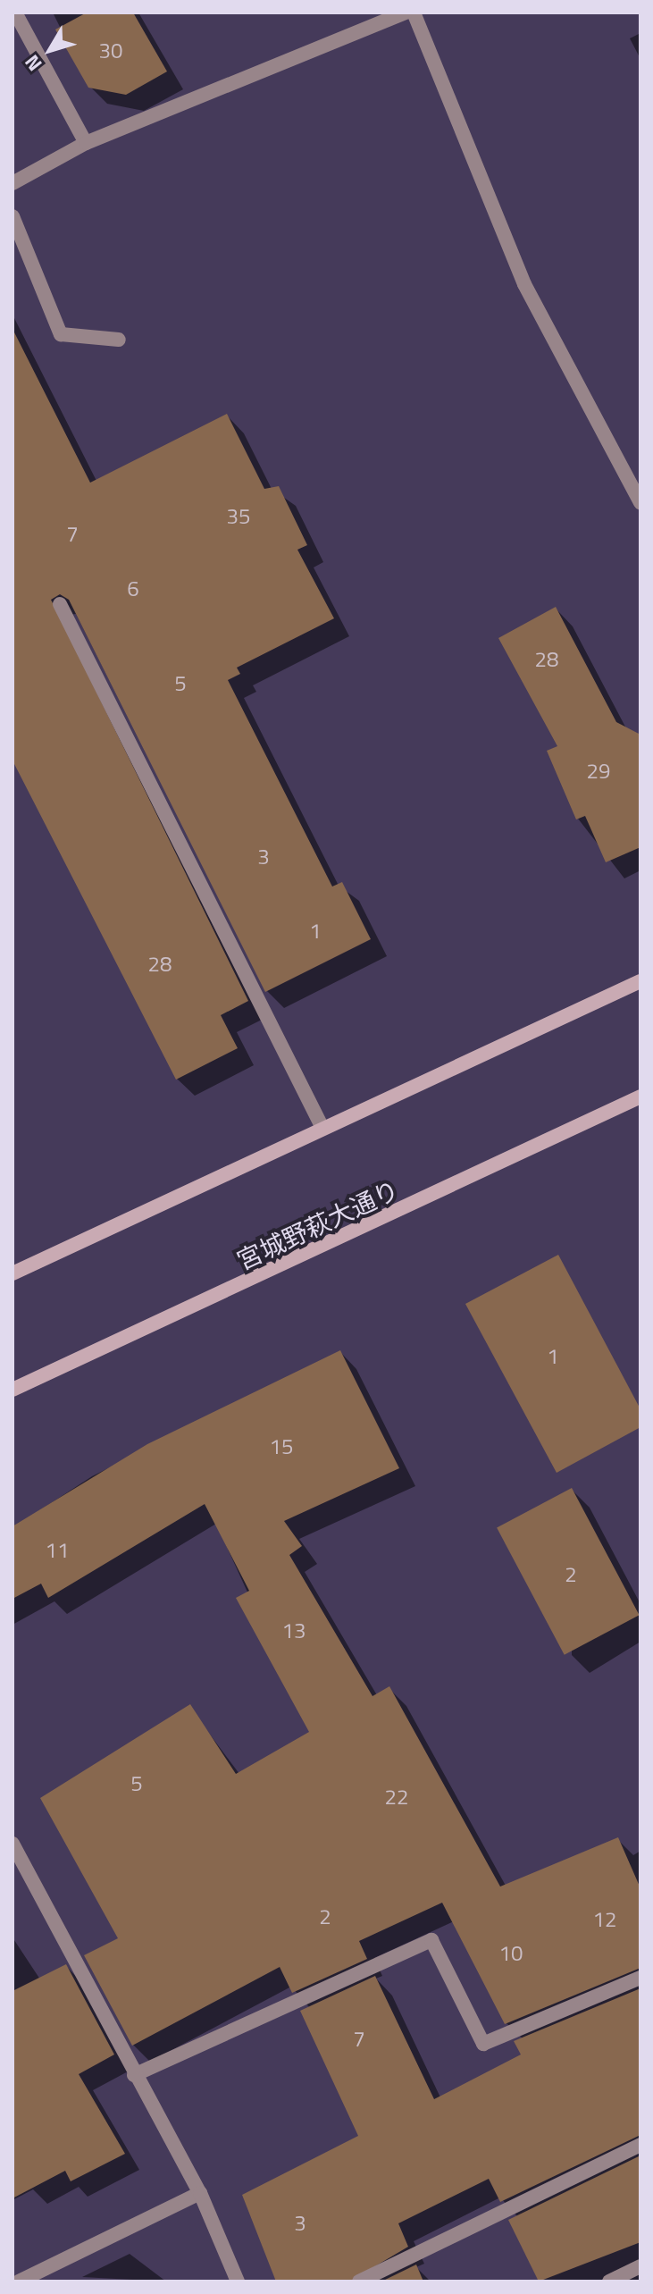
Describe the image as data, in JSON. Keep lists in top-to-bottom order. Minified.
{"streets":{"street":["宮城野萩大通り"]},"house_numbers":["30","35","7","6","28","5","29","3","1","28","1","15","11","2","13","5","22","2","12","10","7","3"],"north":"bottom left"}
